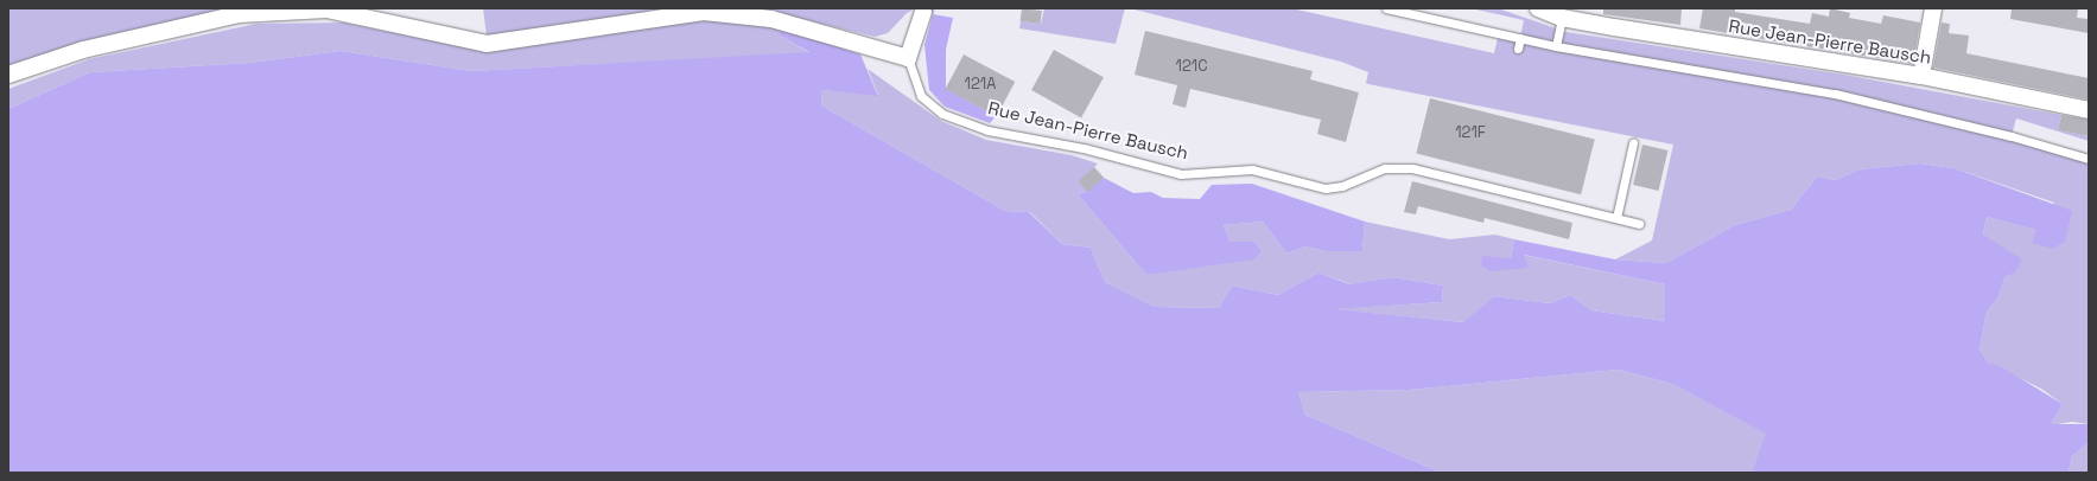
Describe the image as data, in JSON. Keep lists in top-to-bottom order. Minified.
{"streets":{"street":["Rue Jean-Pierre Bausch"]},"house_numbers":["121C","121A","121F"]}
